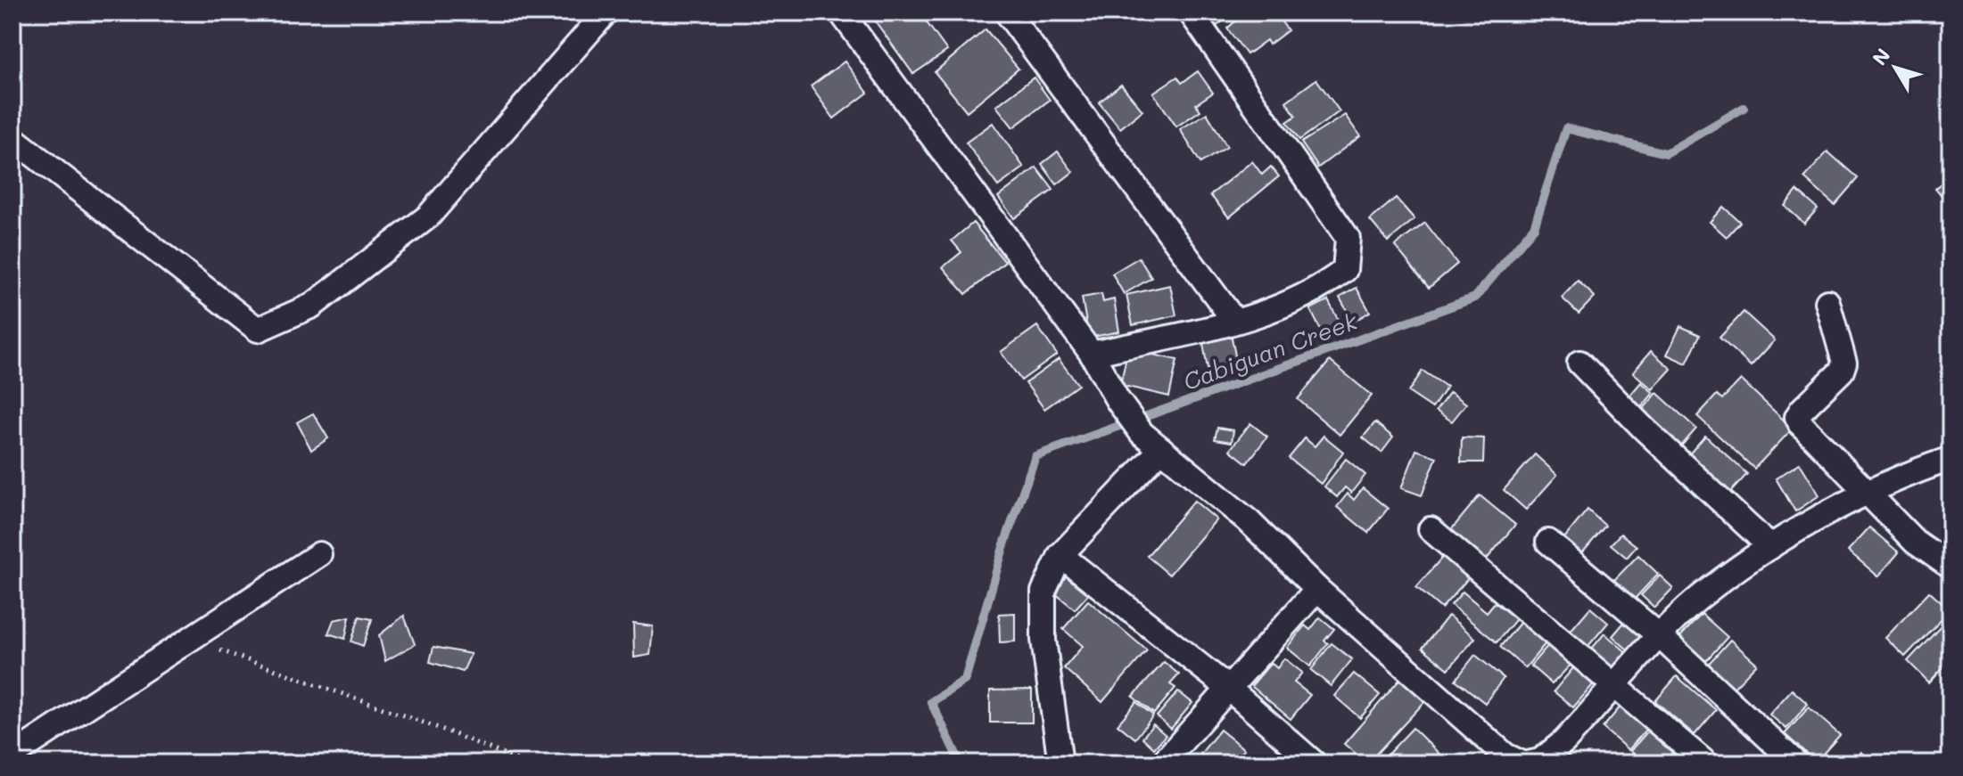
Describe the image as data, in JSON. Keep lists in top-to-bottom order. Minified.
{"water":["Cabiguan Creek"],"north":"top left"}
